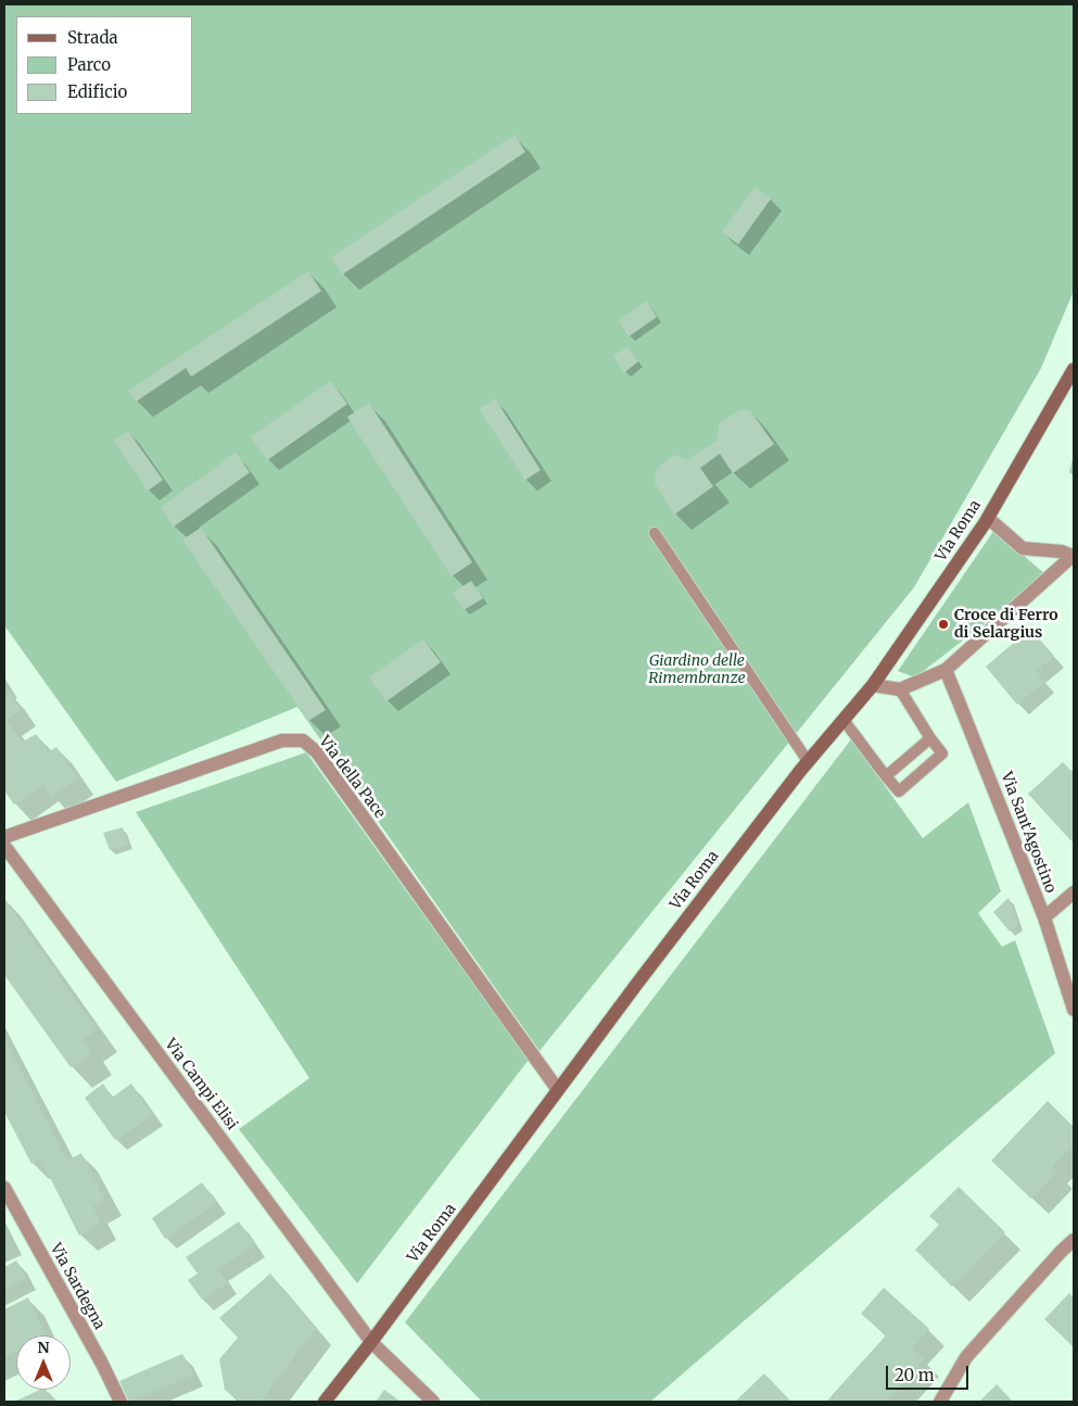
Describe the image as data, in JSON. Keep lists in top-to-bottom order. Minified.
{"streets":{"main road":["Via Roma"],"street":["Via della Pace","Via Sant'Agostino","Via Campi Elisi","Via Sardegna"]},"crossings":[["Via Roma","Via della Pace"],["Via Roma","Via Campi Elisi"]],"parks":["Giardino delle Rimembranze"],"places":["Croce di Ferro di Selargius"],"legend":["Strada","Parco","Edificio"],"scale_bar":"20 m","north":"top"}
